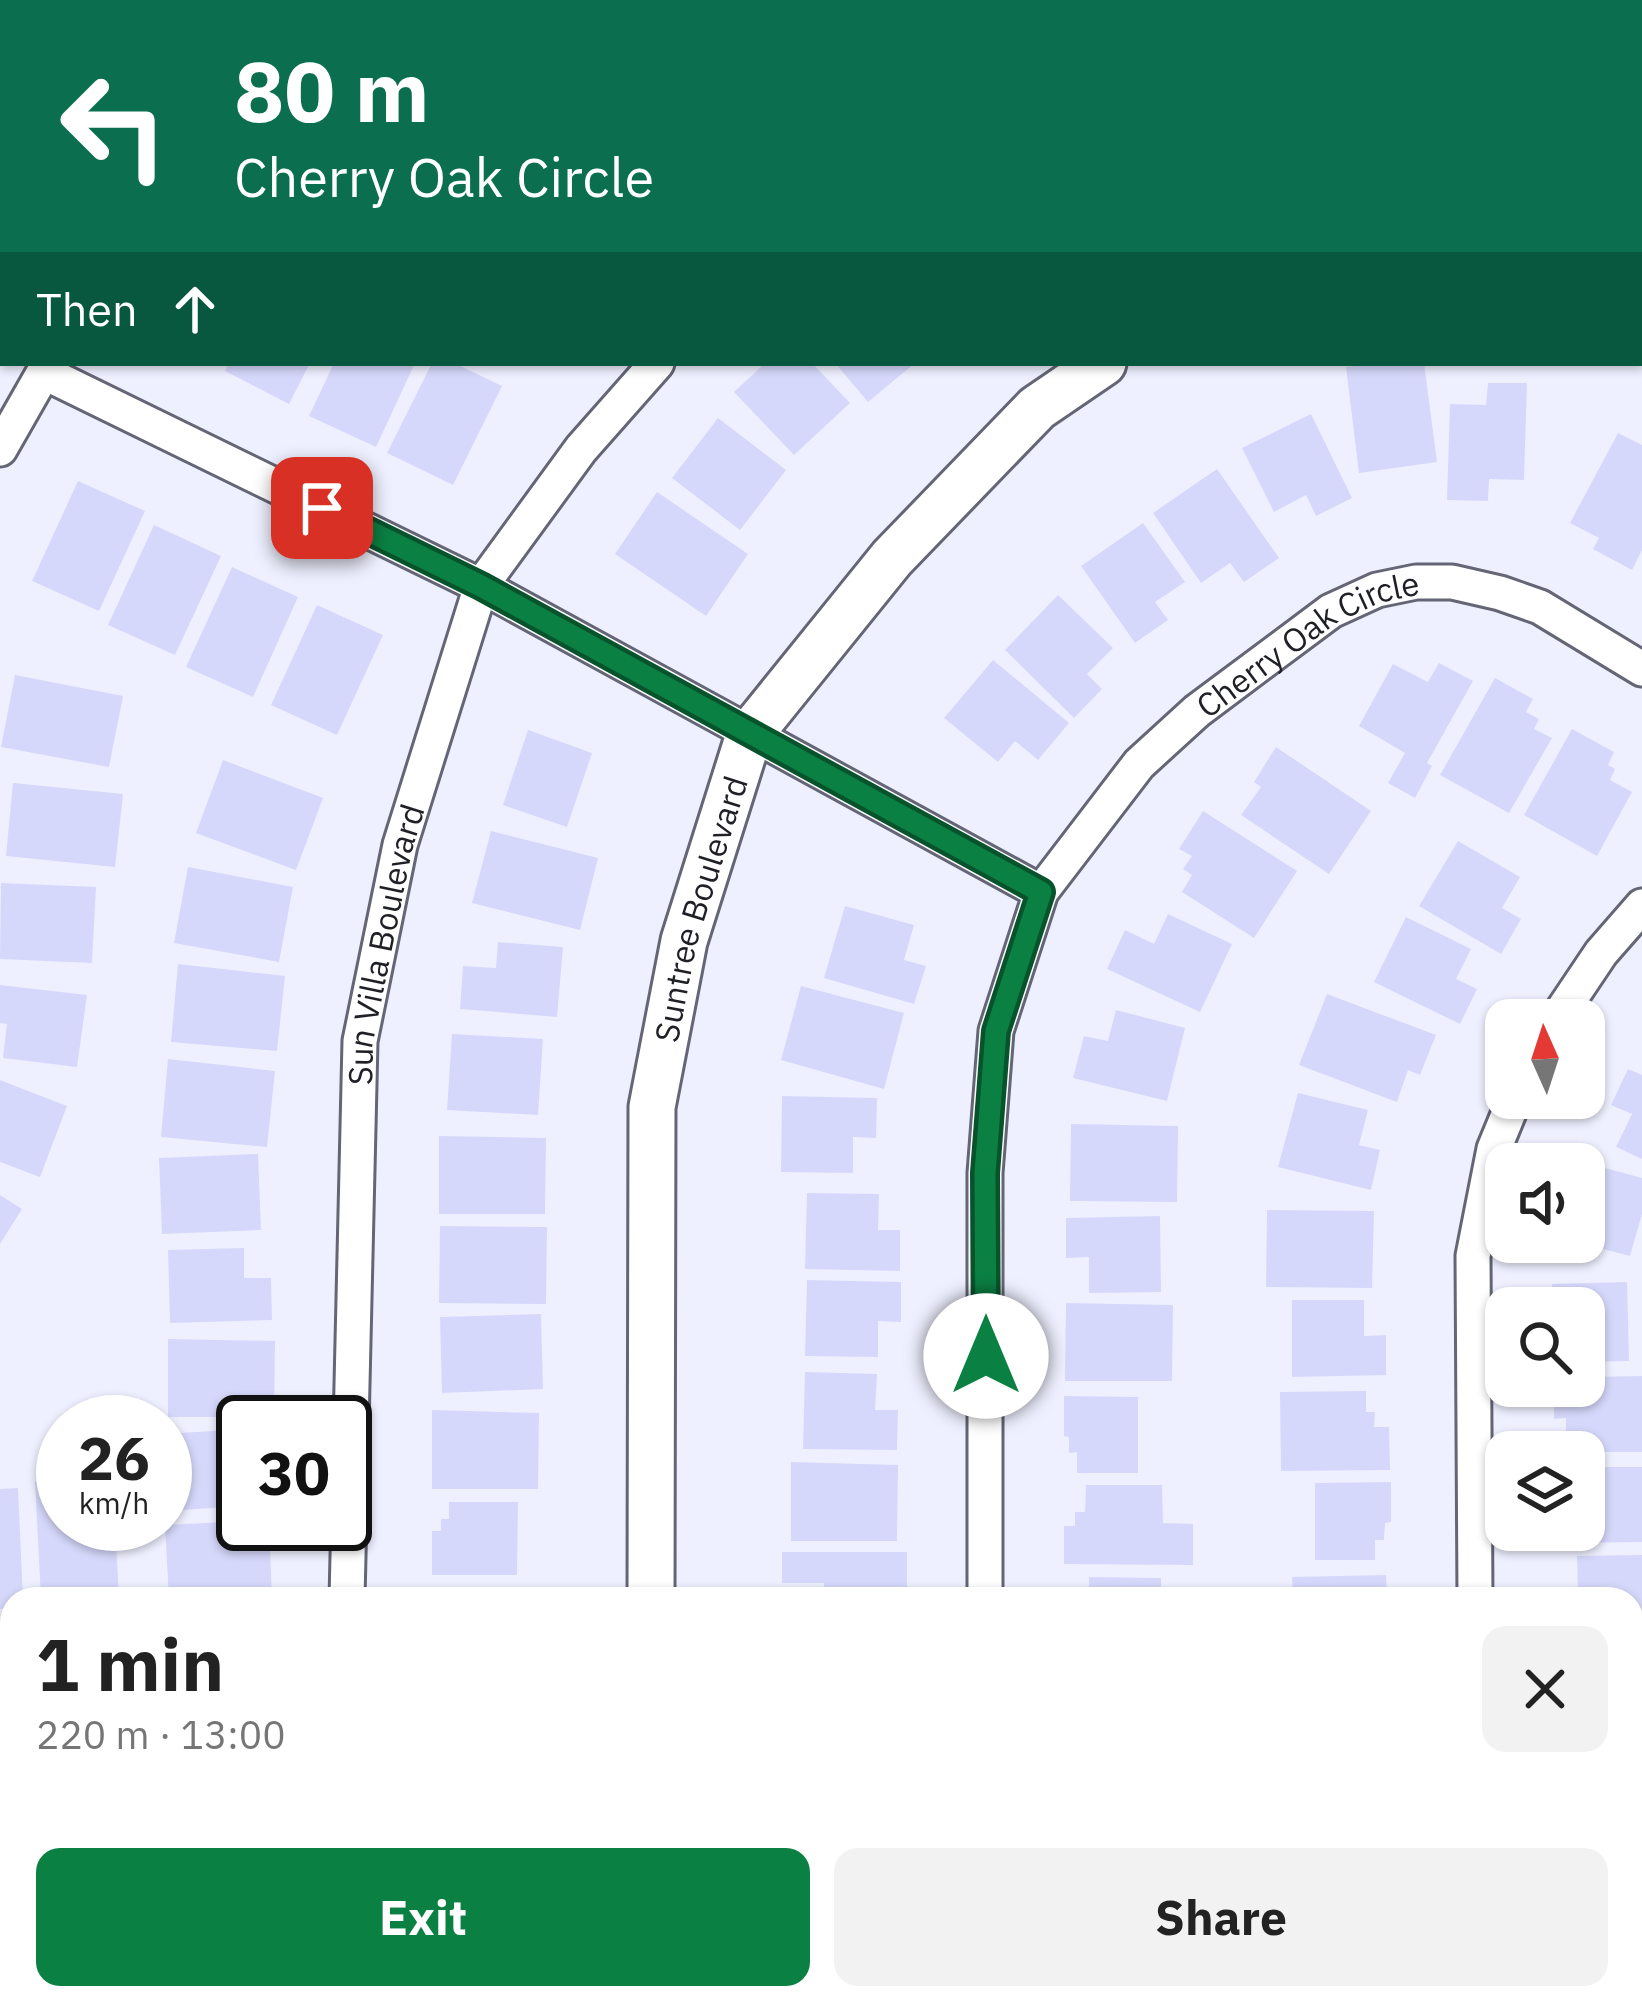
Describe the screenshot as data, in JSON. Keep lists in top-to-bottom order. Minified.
{"streets":{"street":["Cherry Oak Circle","Suntree Boulevard","Sun Villa Boulevard"]},"north":"top","page":{"turn":["80 m","Cherry Oak Circle"],"then":"Then","speed":"26 km/h","limit":"30","heading":["1 min","220 m · 13:00"],"buttons":["Exit","Share"]}}
